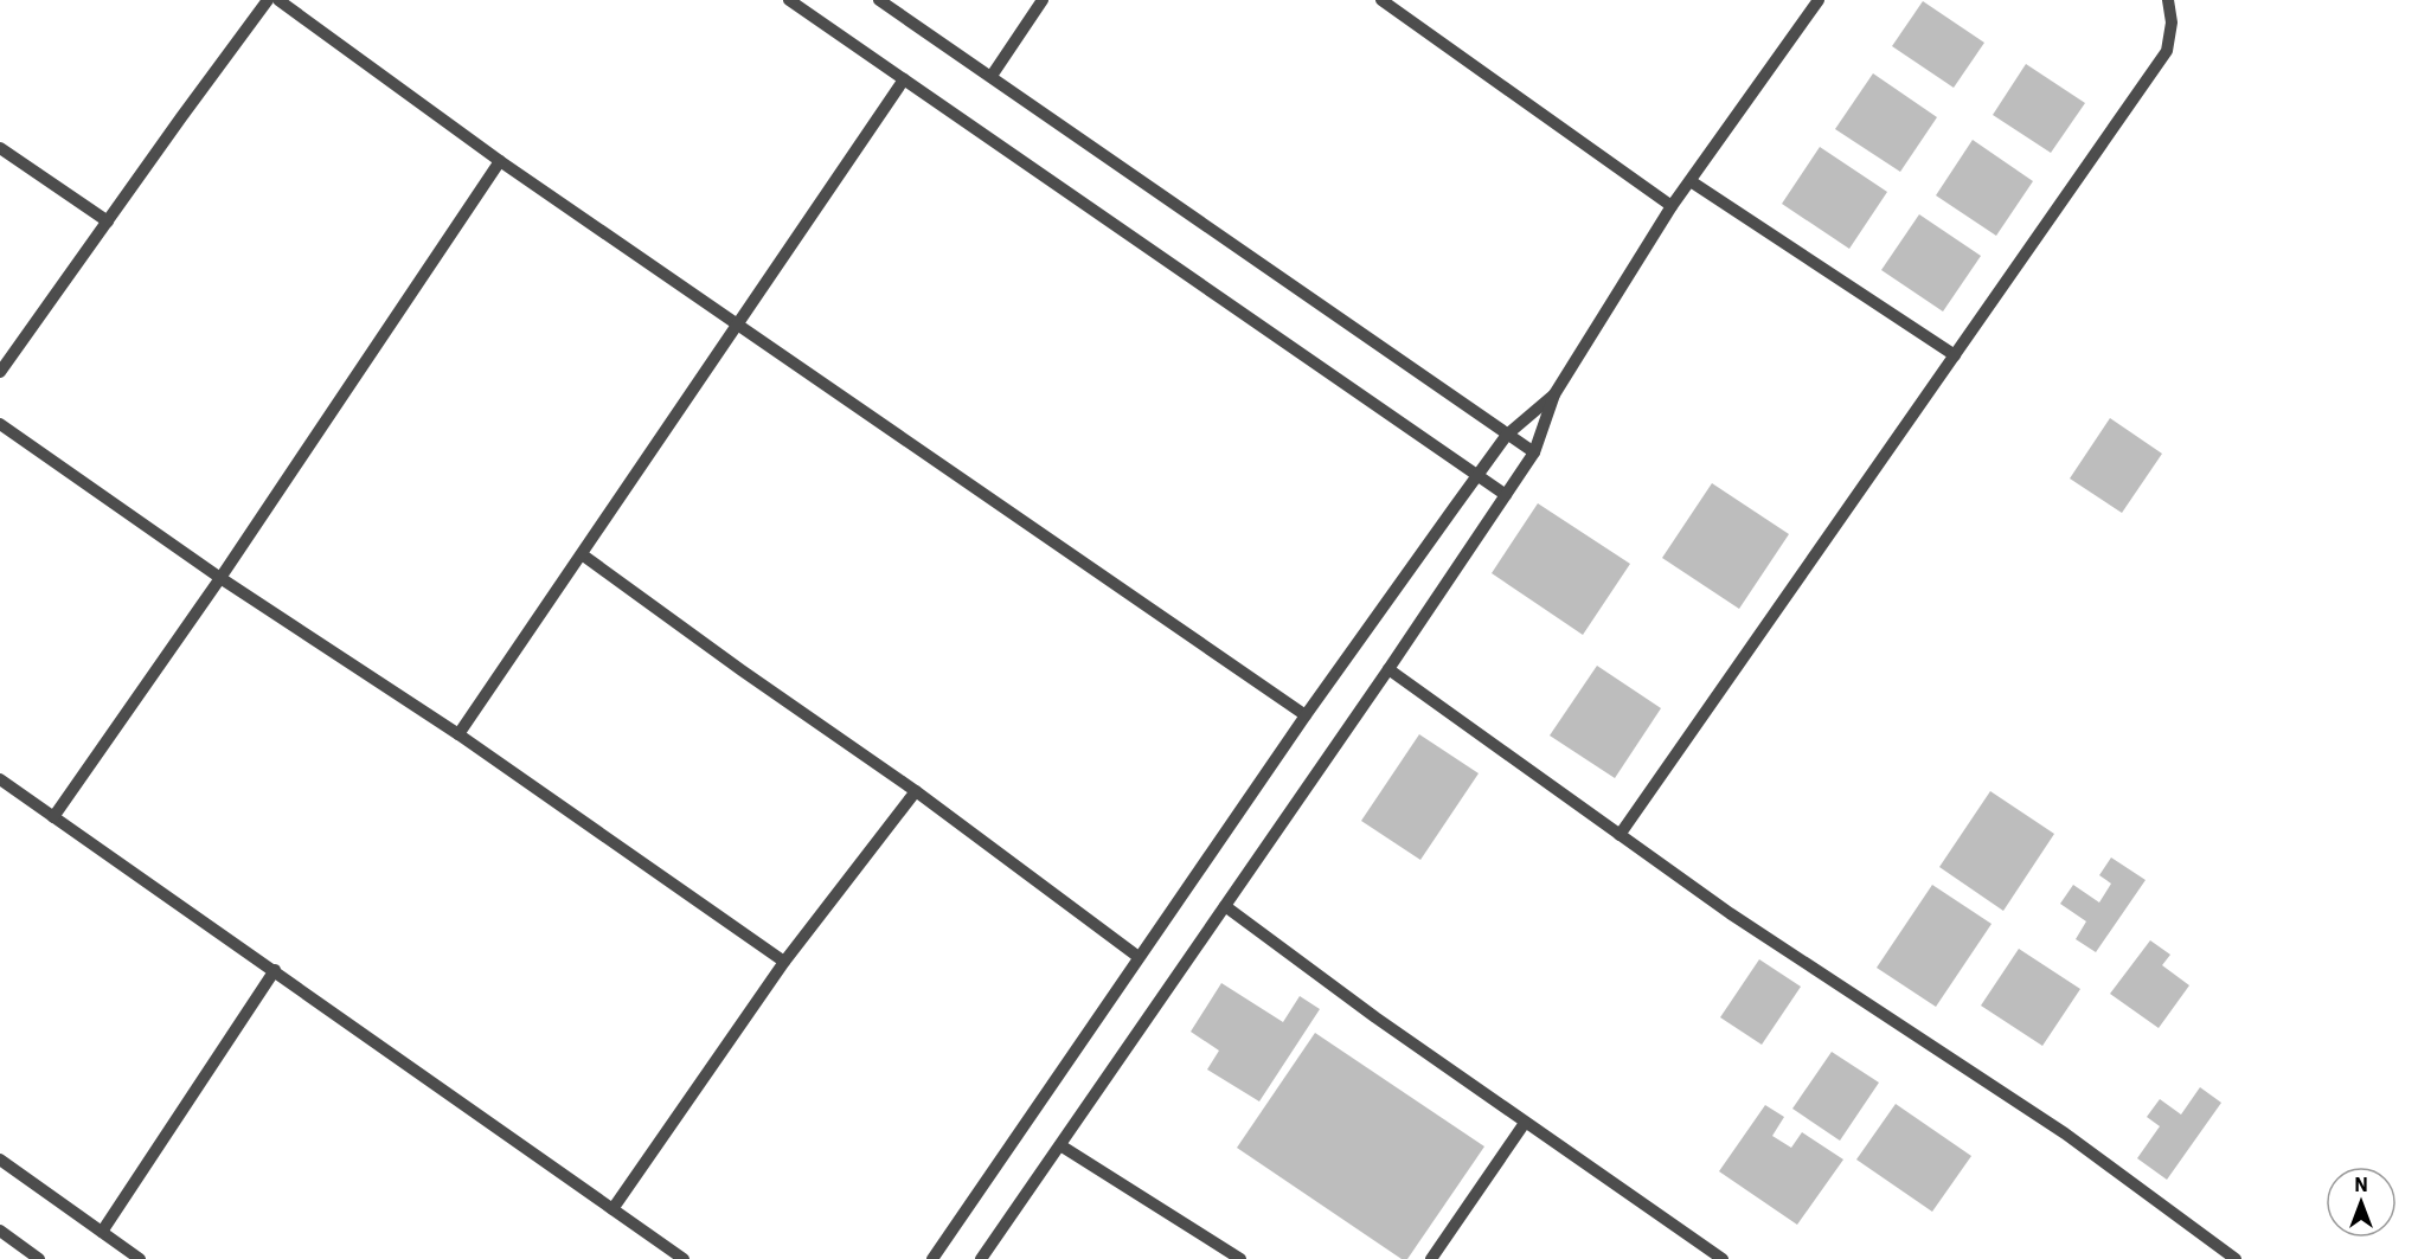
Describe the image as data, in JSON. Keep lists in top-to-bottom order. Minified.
{"north":"top"}
